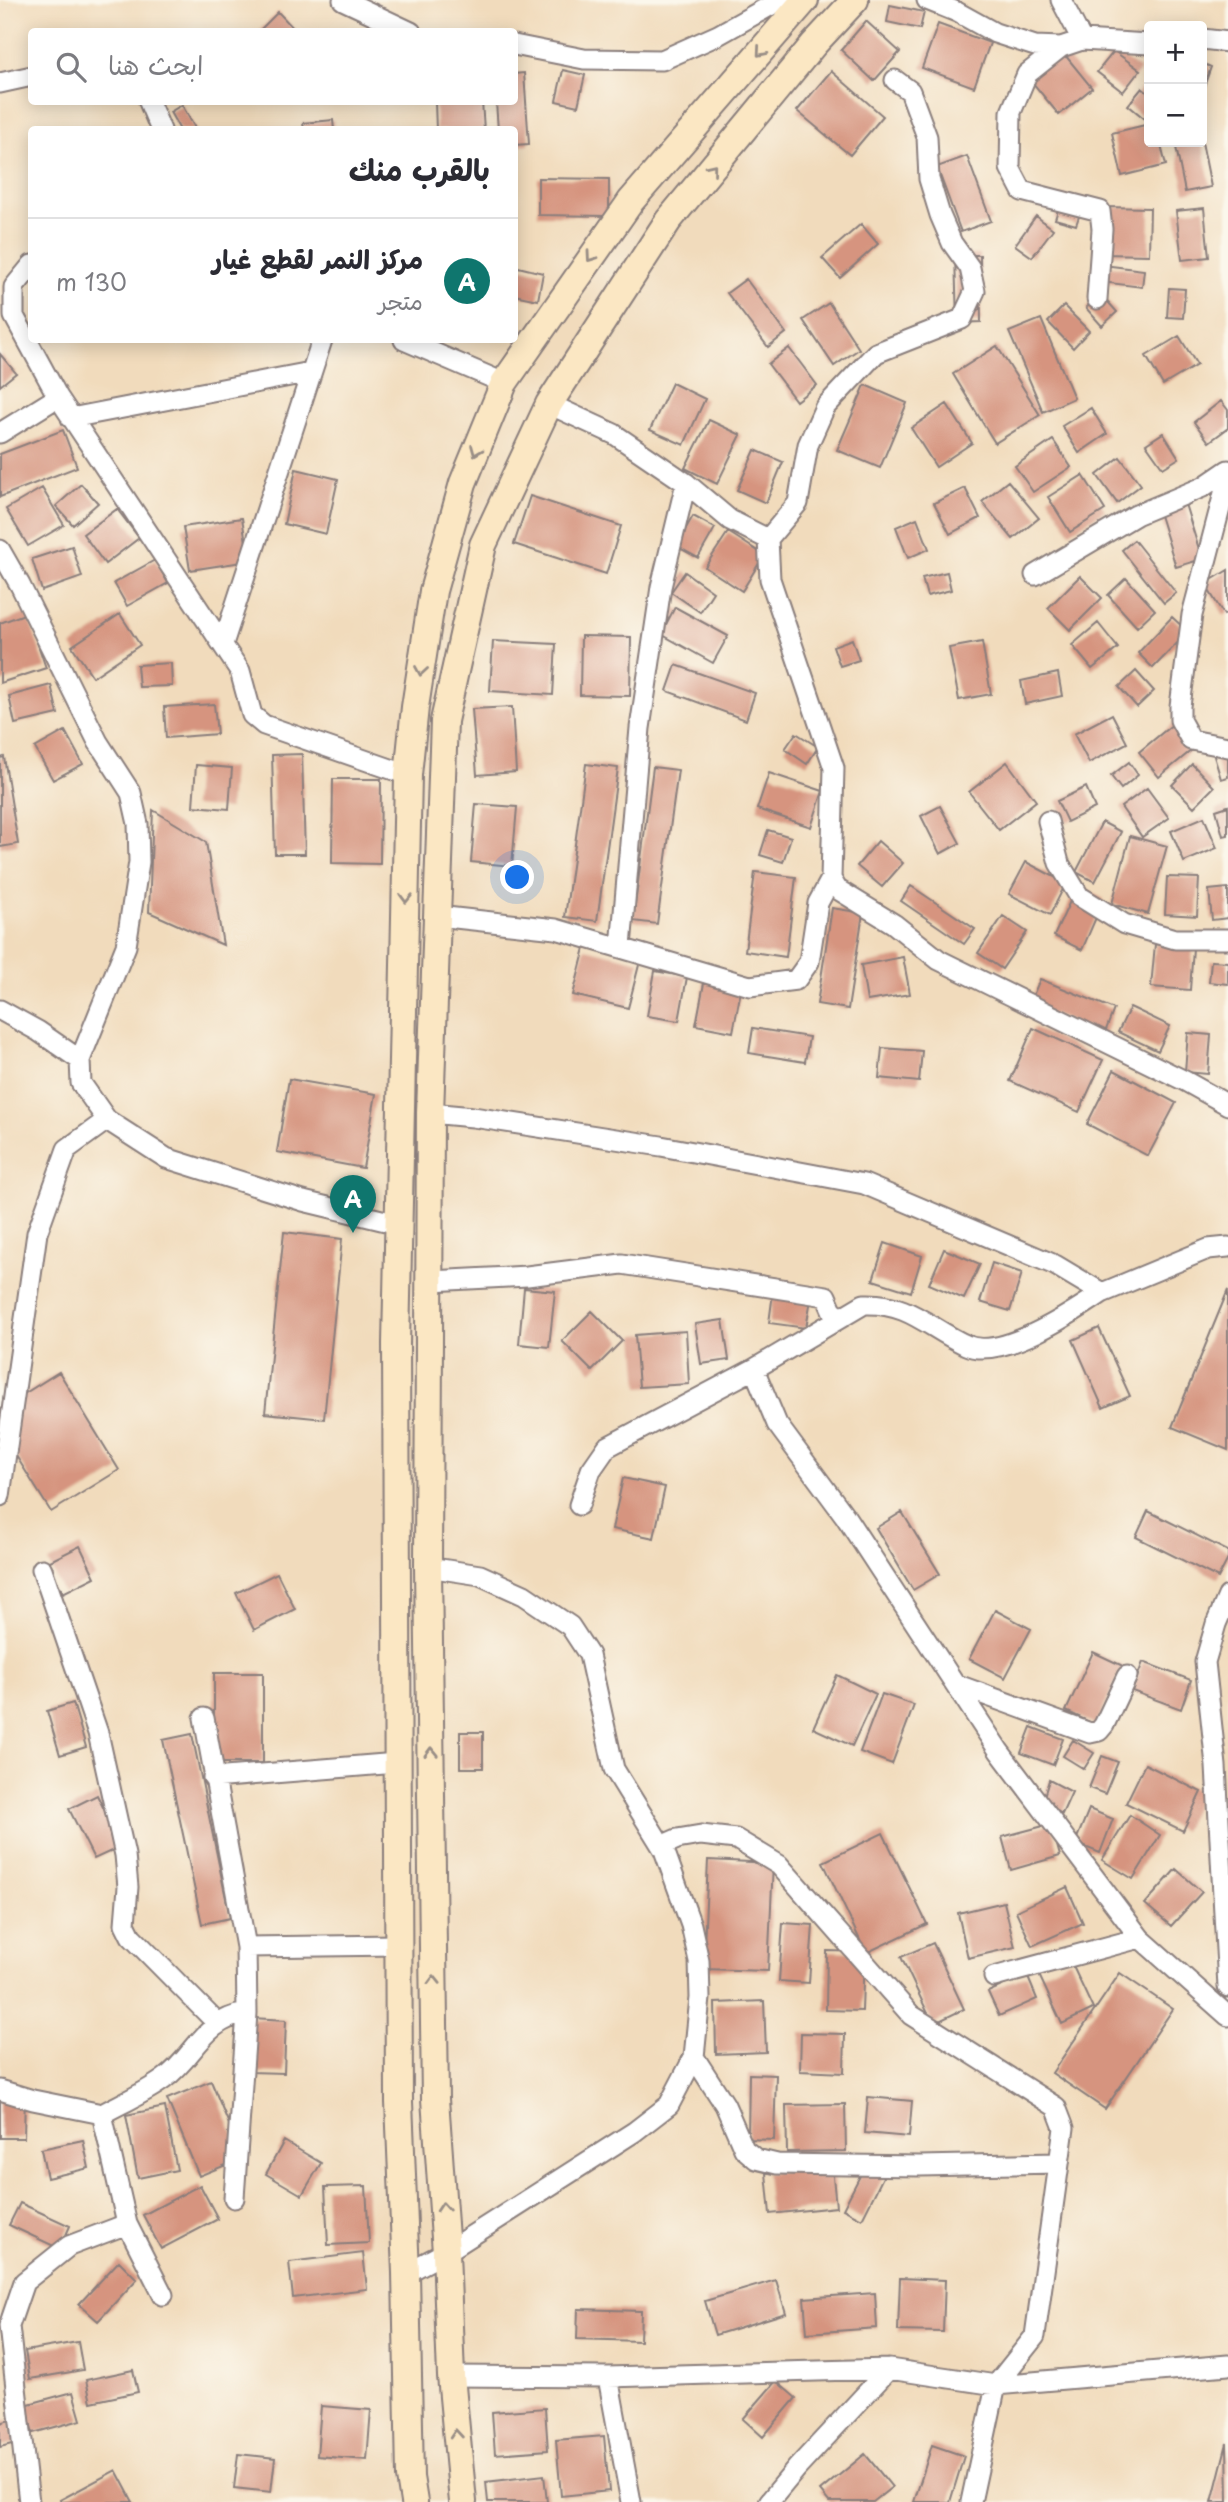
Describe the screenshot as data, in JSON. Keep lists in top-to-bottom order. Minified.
{"page":{"map_buttons":["+","−"],"search":"ابحث هنا","heading":"بالقرب منك","list":[{"mark":"A","name":"مركز النمر لقطع غيار","note":"متجر","value":"130 m"}],"pins":"A"}}
